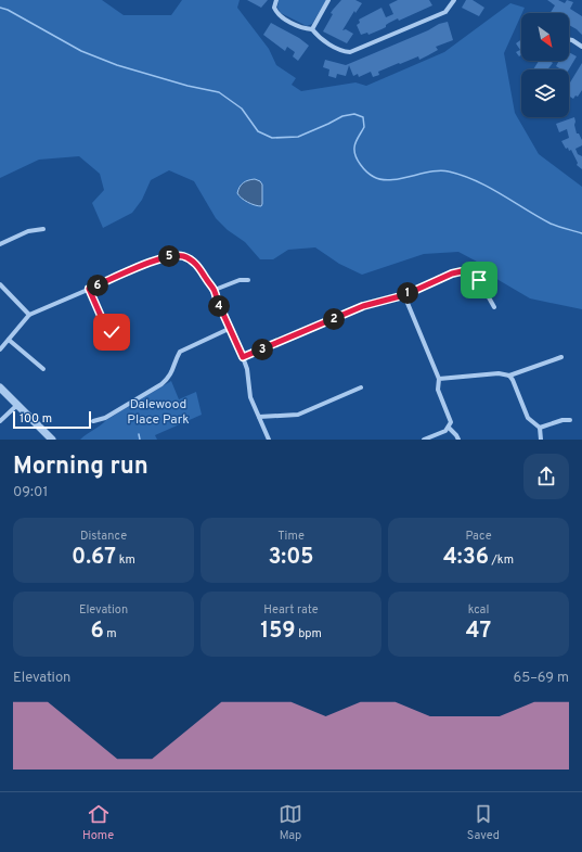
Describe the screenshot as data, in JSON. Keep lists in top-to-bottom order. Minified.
{"parks":["Dalewood Place Park"],"scale_bar":"100 m","north":"bottom right","page":{"pins":["5","6","1","4","2","3"],"scale":"100 m","heading":["Morning run","09:01"],"stats":[["Distance","0.67 km"],["Time","3:05"],["Pace","4:36 /km"],["Elevation","6 m"],["Heart rate","159 bpm"],["kcal","47"]],"chart":["Elevation","65–69 m"],"tabs":["Home","Map","Saved"]}}
